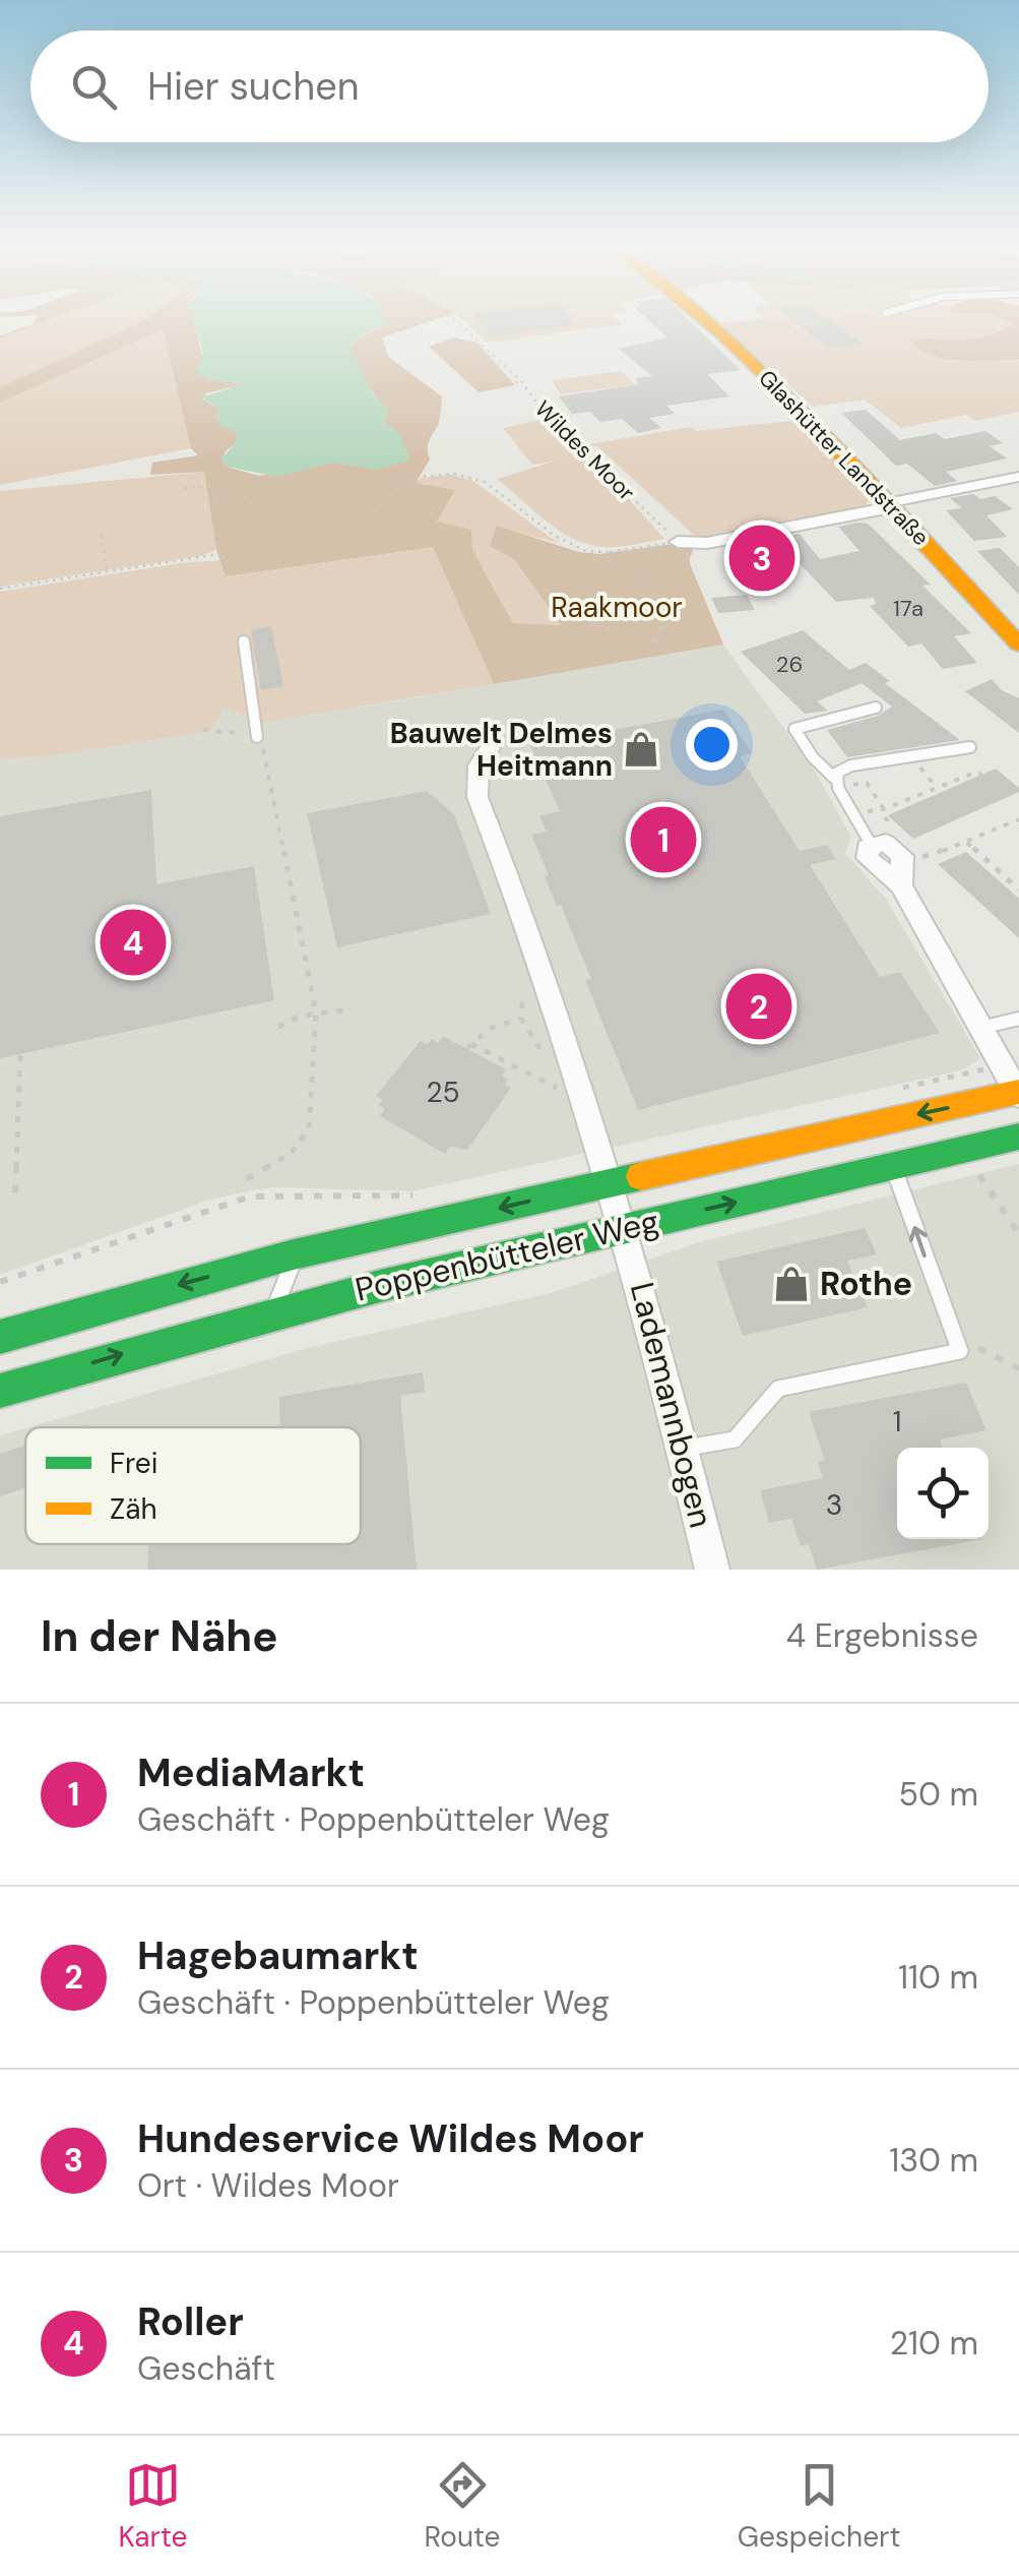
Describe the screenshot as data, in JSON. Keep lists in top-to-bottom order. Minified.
{"streets":{"main road":["Glashütter Landstraße","Poppenbütteler Weg"],"street":["Lademannbogen"],"path":["Wildes Moor"]},"crossings":[["Poppenbütteler Weg","Lademannbogen"]],"parks":["Raakmoor"],"places":{"shop":["Bauwelt Delmes Heitmann","Rothe"]},"house_numbers":["17a","26","25","1","3"],"legend":["Frei","Zäh"],"page":{"search":"Hier suchen","pins":["3","1","4","2"],"heading":["In der Nähe","4 Ergebnisse"],"list":[{"mark":"1","name":"MediaMarkt","note":"Geschäft · Poppenbütteler Weg","value":"50 m"},{"mark":"2","name":"Hagebaumarkt","note":"Geschäft · Poppenbütteler Weg","value":"110 m"},{"mark":"3","name":"Hundeservice Wildes Moor","note":"Ort · Wildes Moor","value":"130 m"},{"mark":"4","name":"Roller","note":"Geschäft","value":"210 m"}],"nav":["Karte","Route","Gespeichert"]}}
